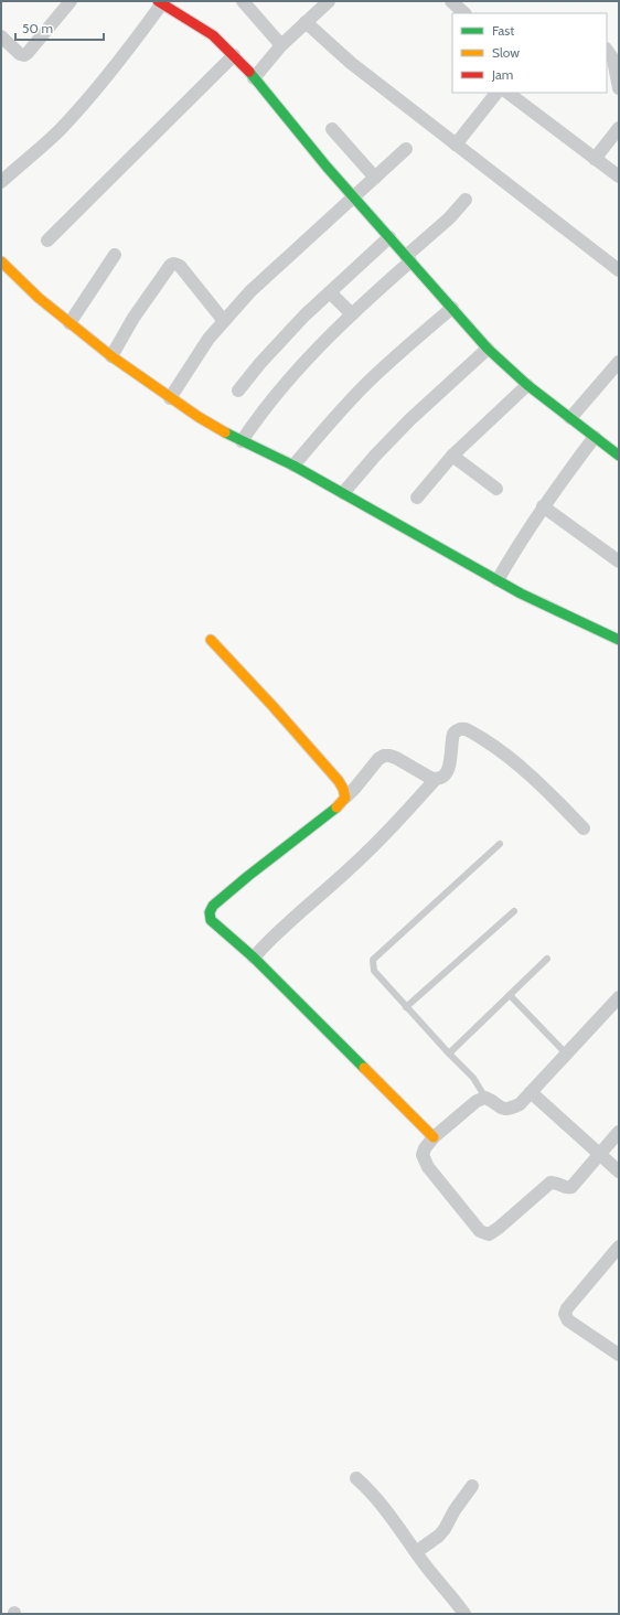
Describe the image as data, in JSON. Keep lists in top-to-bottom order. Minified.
{"legend":["Fast","Slow","Jam"],"scale_bar":"50 m"}
